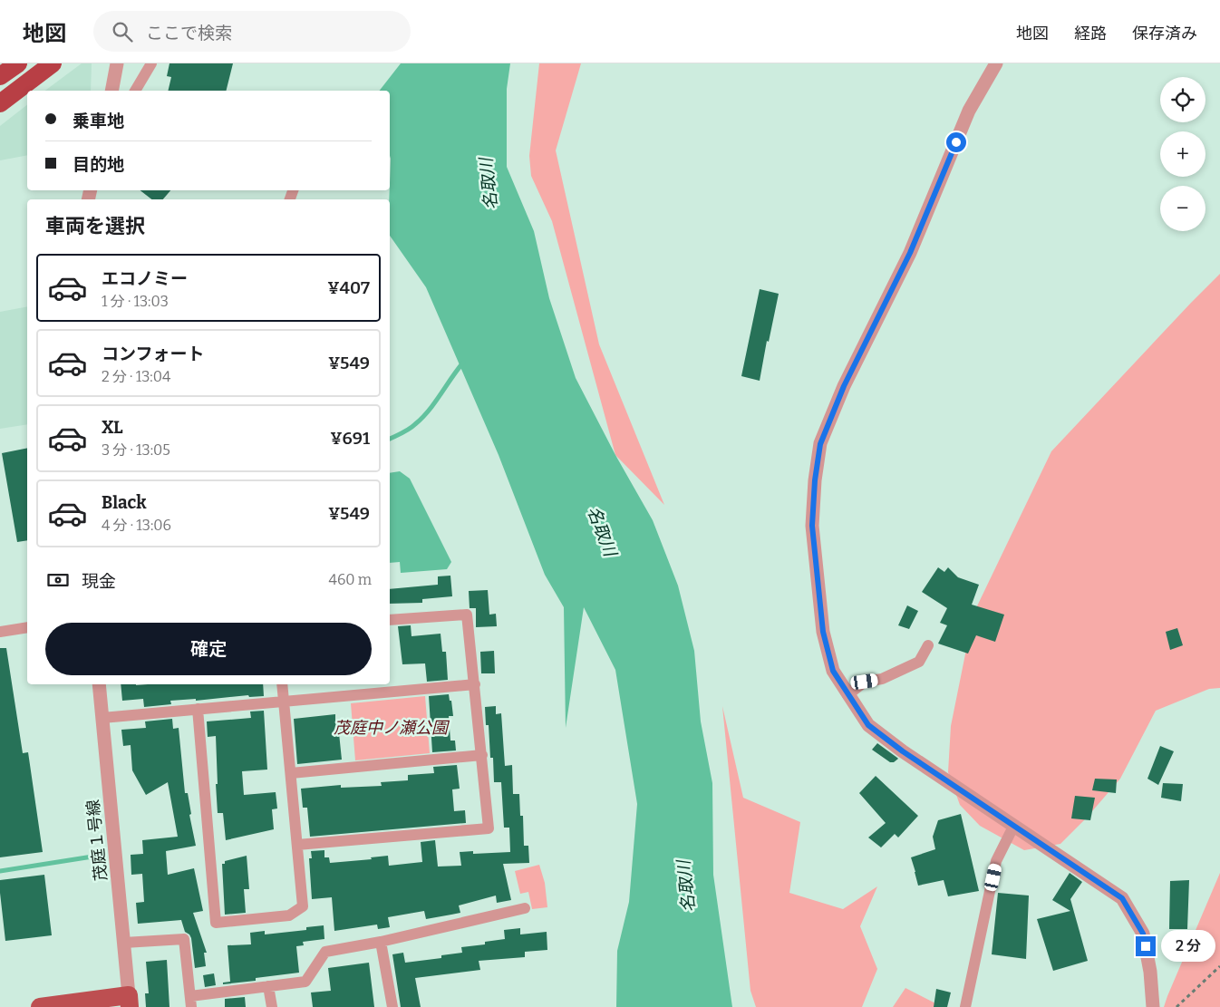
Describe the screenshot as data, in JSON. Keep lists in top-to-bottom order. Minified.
{"streets":{"street":["茂庭１号線"]},"water":["名取川"],"parks":["茂庭中ノ瀬公園"],"page":{"header":"地図","search":"ここで検索","nav":["地図","経路","保存済み"],"map_buttons":["+","−"],"banner":["乗車地","目的地"],"heading":"車両を選択","list":[{"name":"エコノミー","note":"1 分 · 13:03","value":"¥407"},{"name":"コンフォート","note":"2 分 · 13:04","value":"¥549"},{"name":"XL","note":"3 分 · 13:05","value":"¥691"},{"name":"Black","note":"4 分 · 13:06","value":"¥549"}],"pay":["現金","460 m"],"buttons":"確定","bubble":"2 分"}}
